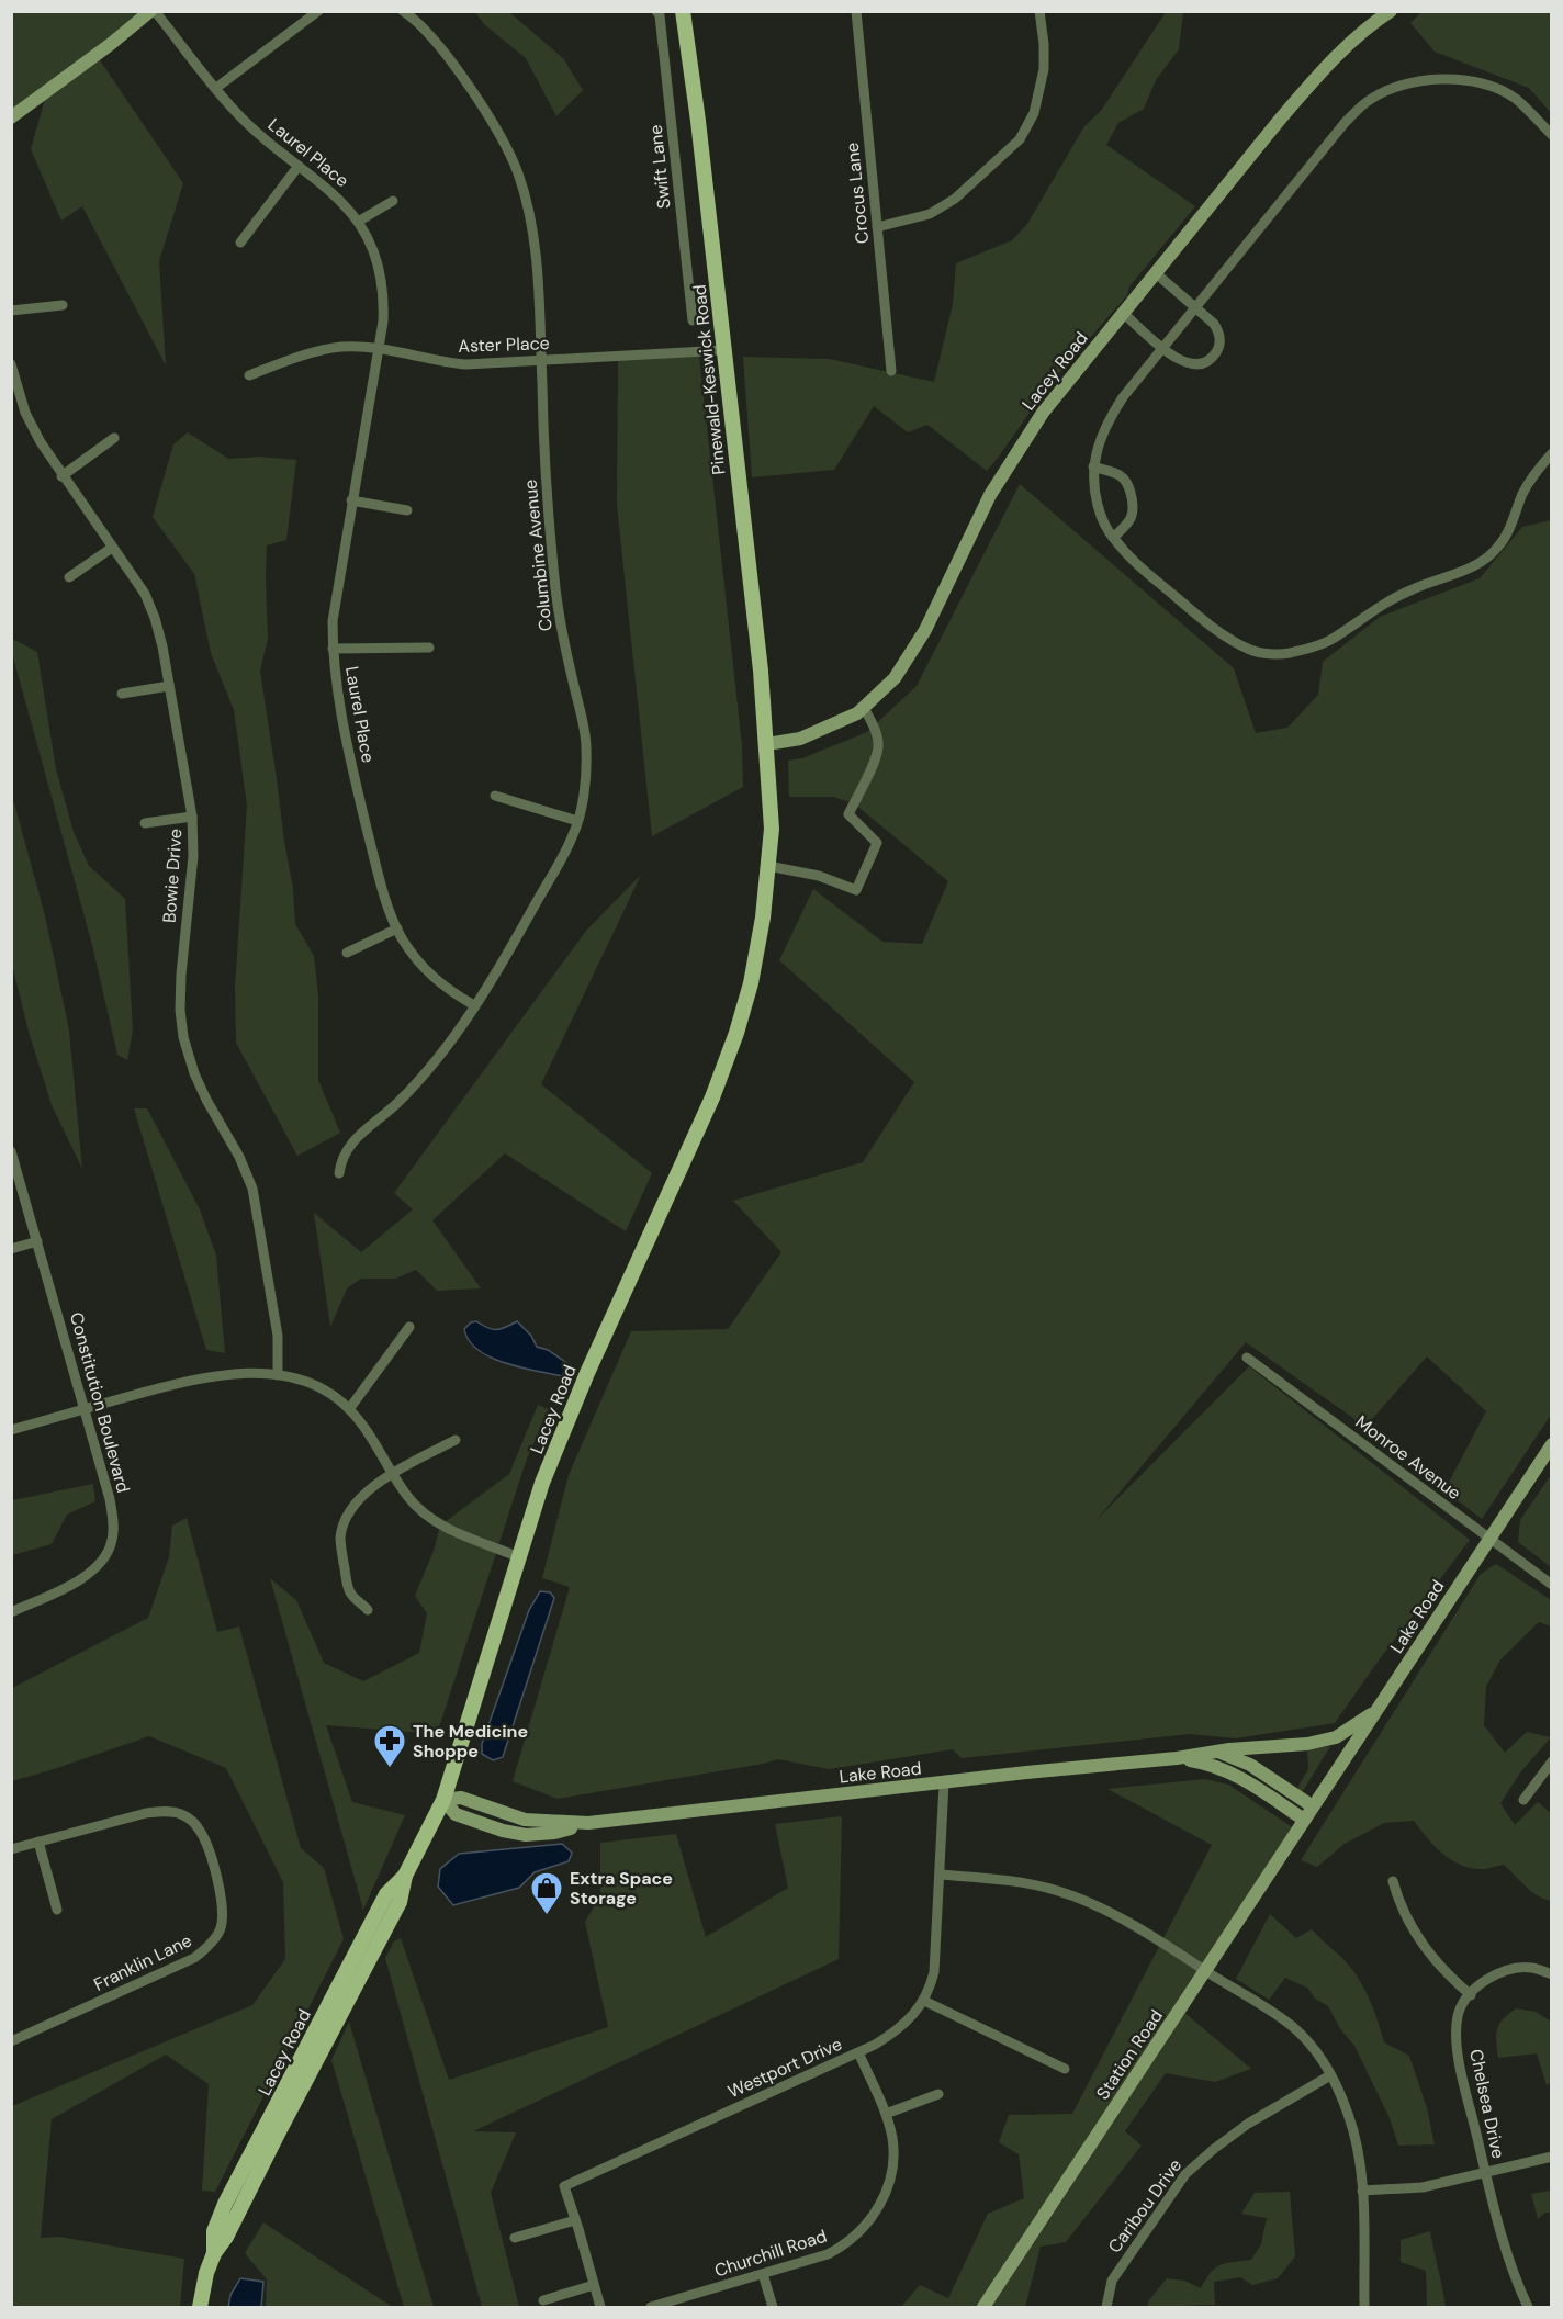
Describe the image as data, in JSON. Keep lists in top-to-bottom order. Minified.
{"streets":{"main road":["Lacey Road","Pinewald-Keswick Road"],"street":["Laurel Place","Swift Lane","Crocus Lane","Aster Place","Columbine Avenue","Bowie Drive","Constitution Boulevard","Monroe Avenue","Lake Road","Franklin Lane","Station Road","Westport Drive","Chelsea Drive","Caribou Drive","Churchill Road"]},"crossings":[["Laurel Place","Aster Place"],["Laurel Place","Columbine Avenue"],["Aster Place","Pinewald-Keswick Road"],["Aster Place","Columbine Avenue"],["Lacey Road","Pinewald-Keswick Road"],["Lacey Road","Lake Road"],["Monroe Avenue","Lake Road"],["Lake Road","Station Road"],["Lake Road","Westport Drive"],["Westport Drive","Churchill Road"]],"places":{"pharmacy":["The Medicine Shoppe"],"shop":["Extra Space Storage"]}}
